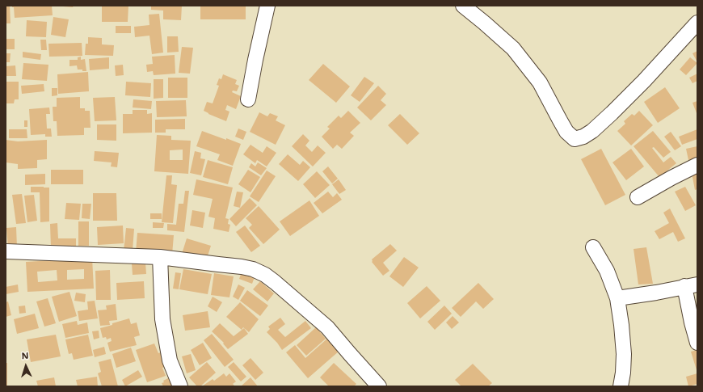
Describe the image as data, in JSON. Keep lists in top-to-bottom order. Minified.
{"north":"top"}
